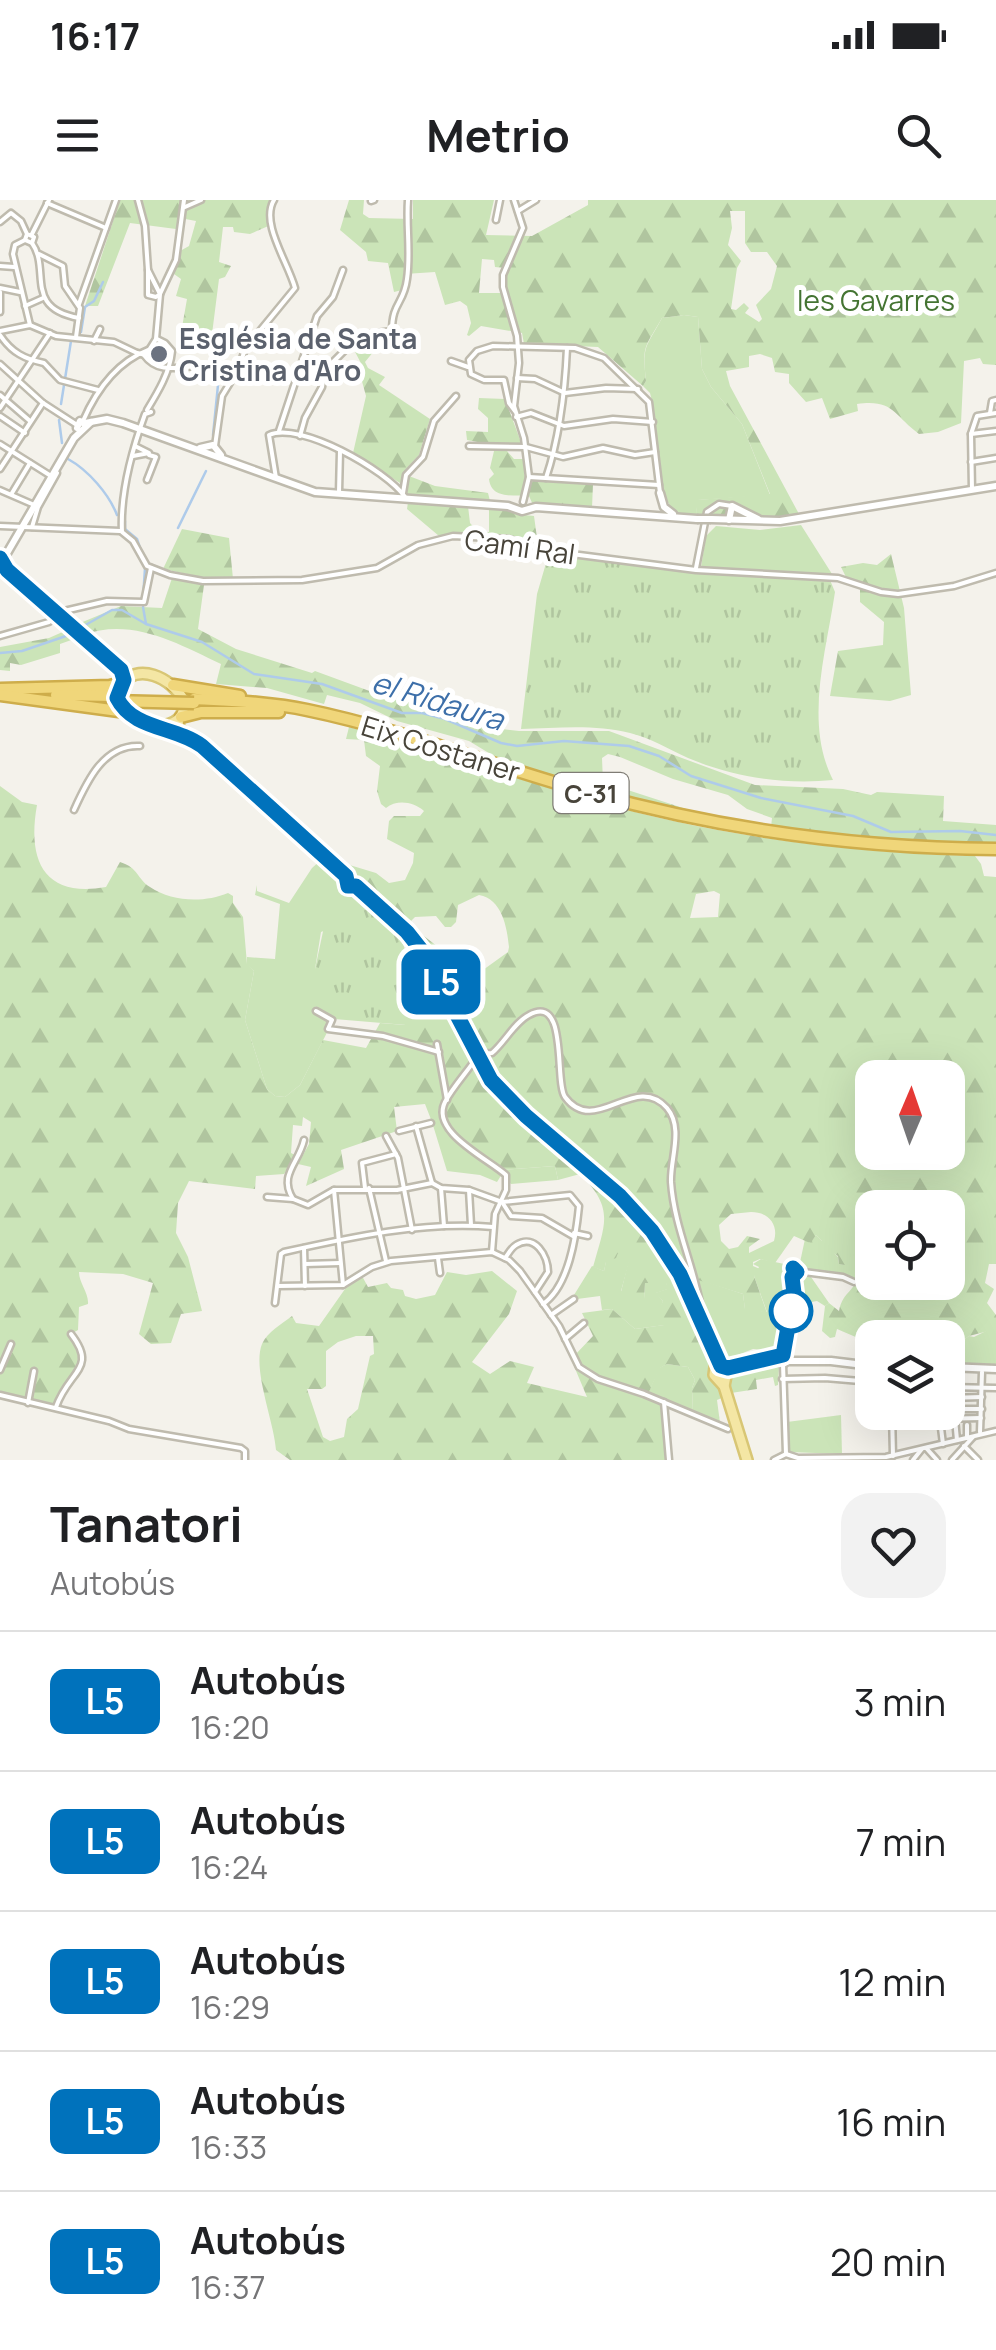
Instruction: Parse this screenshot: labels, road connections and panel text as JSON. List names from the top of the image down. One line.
{"streets":{"highway":["Eix Costaner","C-31"],"street":["Camí Ral"]},"water":["el Ridaura"],"parks":["les Gavarres"],"places":["Església de Santa Cristina d'Aro"],"lines":["bus line L5"],"north":"top","page":{"status":"16:17","header":"Metrio","on_map":"L5","heading":["Tanatori","Autobús"],"list":[{"mark":"L5","name":"Autobús","note":"16:20","value":"3 min"},{"mark":"L5","name":"Autobús","note":"16:24","value":"7 min"},{"mark":"L5","name":"Autobús","note":"16:29","value":"12 min"},{"mark":"L5","name":"Autobús","note":"16:33","value":"16 min"},{"mark":"L5","name":"Autobús","note":"16:37","value":"20 min"}]}}
